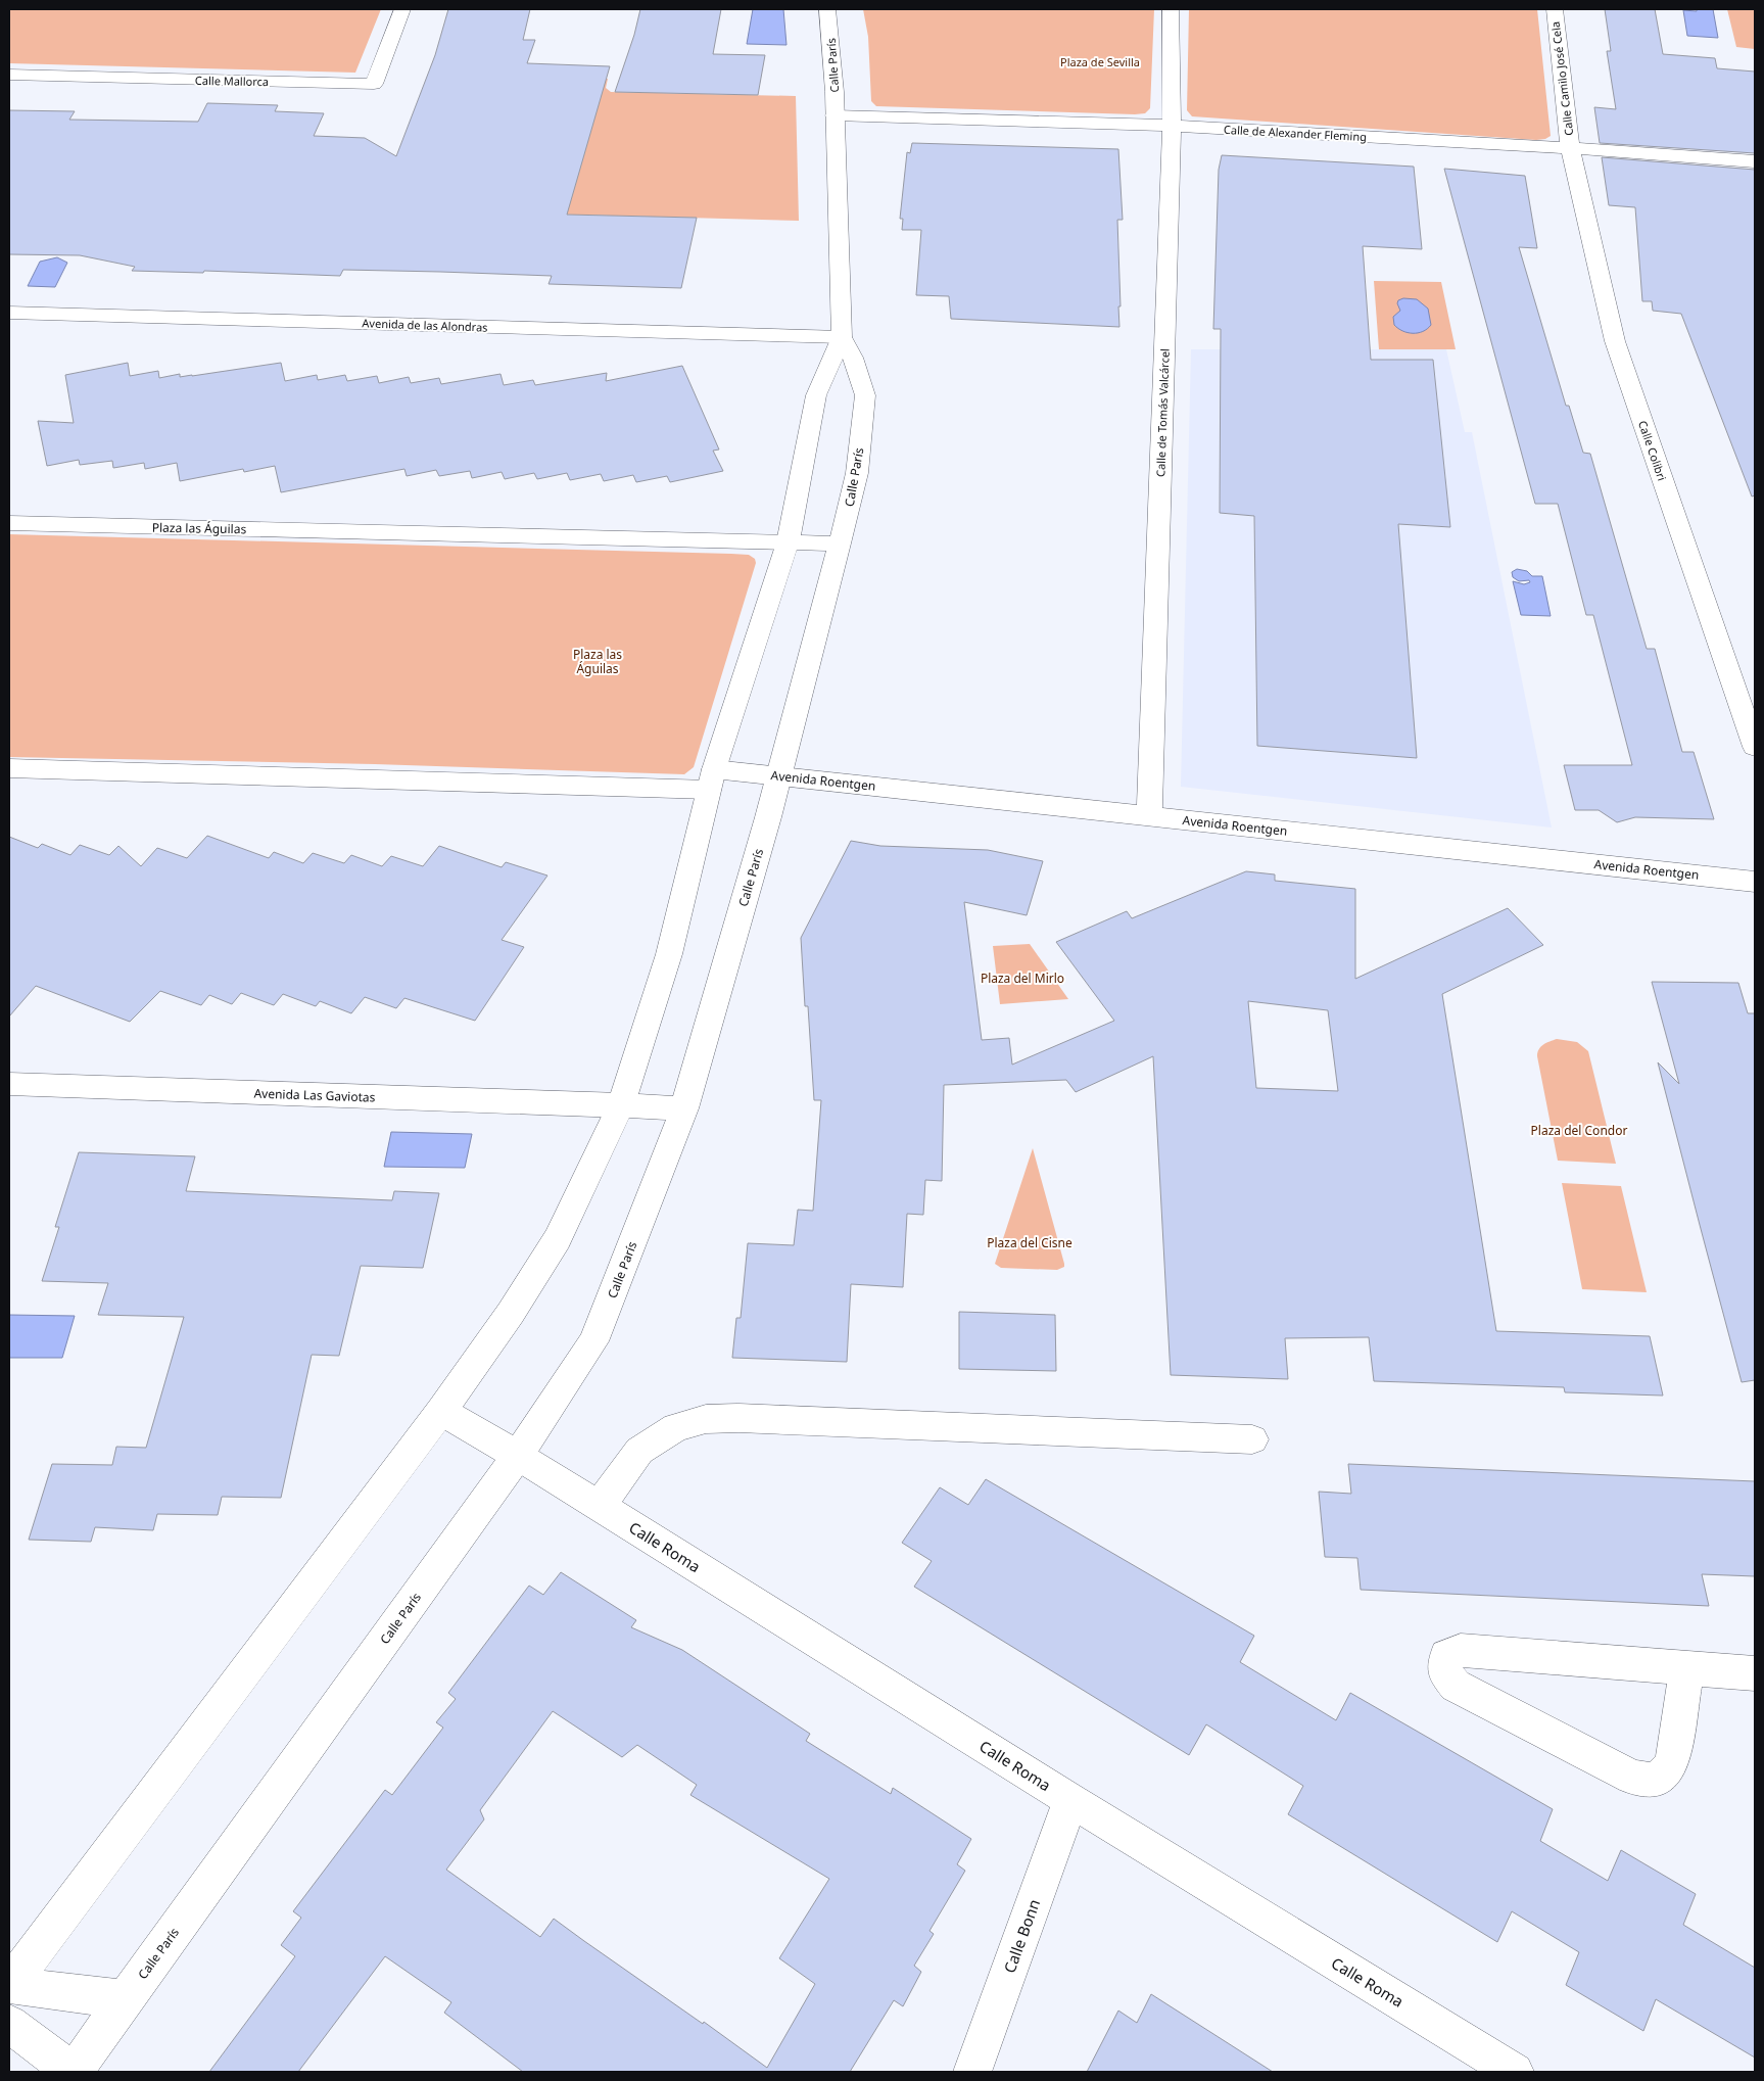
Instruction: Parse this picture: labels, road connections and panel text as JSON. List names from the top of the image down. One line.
{"streets":{"street":["Calle París","Calle Camilo José Cela","Calle Mallorca","Calle de Alexander Fleming","Avenida de las Alondras","Calle de Tomás Valcárcel","Calle Colibri","Plaza las Águilas","Avenida Roentgen","Avenida Las Gaviotas","Calle Roma","Calle Bonn"]},"crossings":[["Calle París","Calle de Alexander Fleming"],["Calle París","Avenida de las Alondras"],["Calle París","Plaza las Águilas"],["Calle París","Avenida Roentgen"],["Calle París","Avenida Las Gaviotas"],["Calle París","Calle Roma"],["Calle Camilo José Cela","Calle de Alexander Fleming"],["Calle Camilo José Cela","Calle Colibri"],["Calle de Alexander Fleming","Calle de Tomás Valcárcel"],["Calle de Alexander Fleming","Calle Colibri"],["Calle de Tomás Valcárcel","Avenida Roentgen"],["Calle Roma","Calle Bonn"]],"parks":["Plaza de Sevilla","Plaza las Águilas","Plaza del Mirlo","Plaza del Condor","Plaza del Cisne"]}
